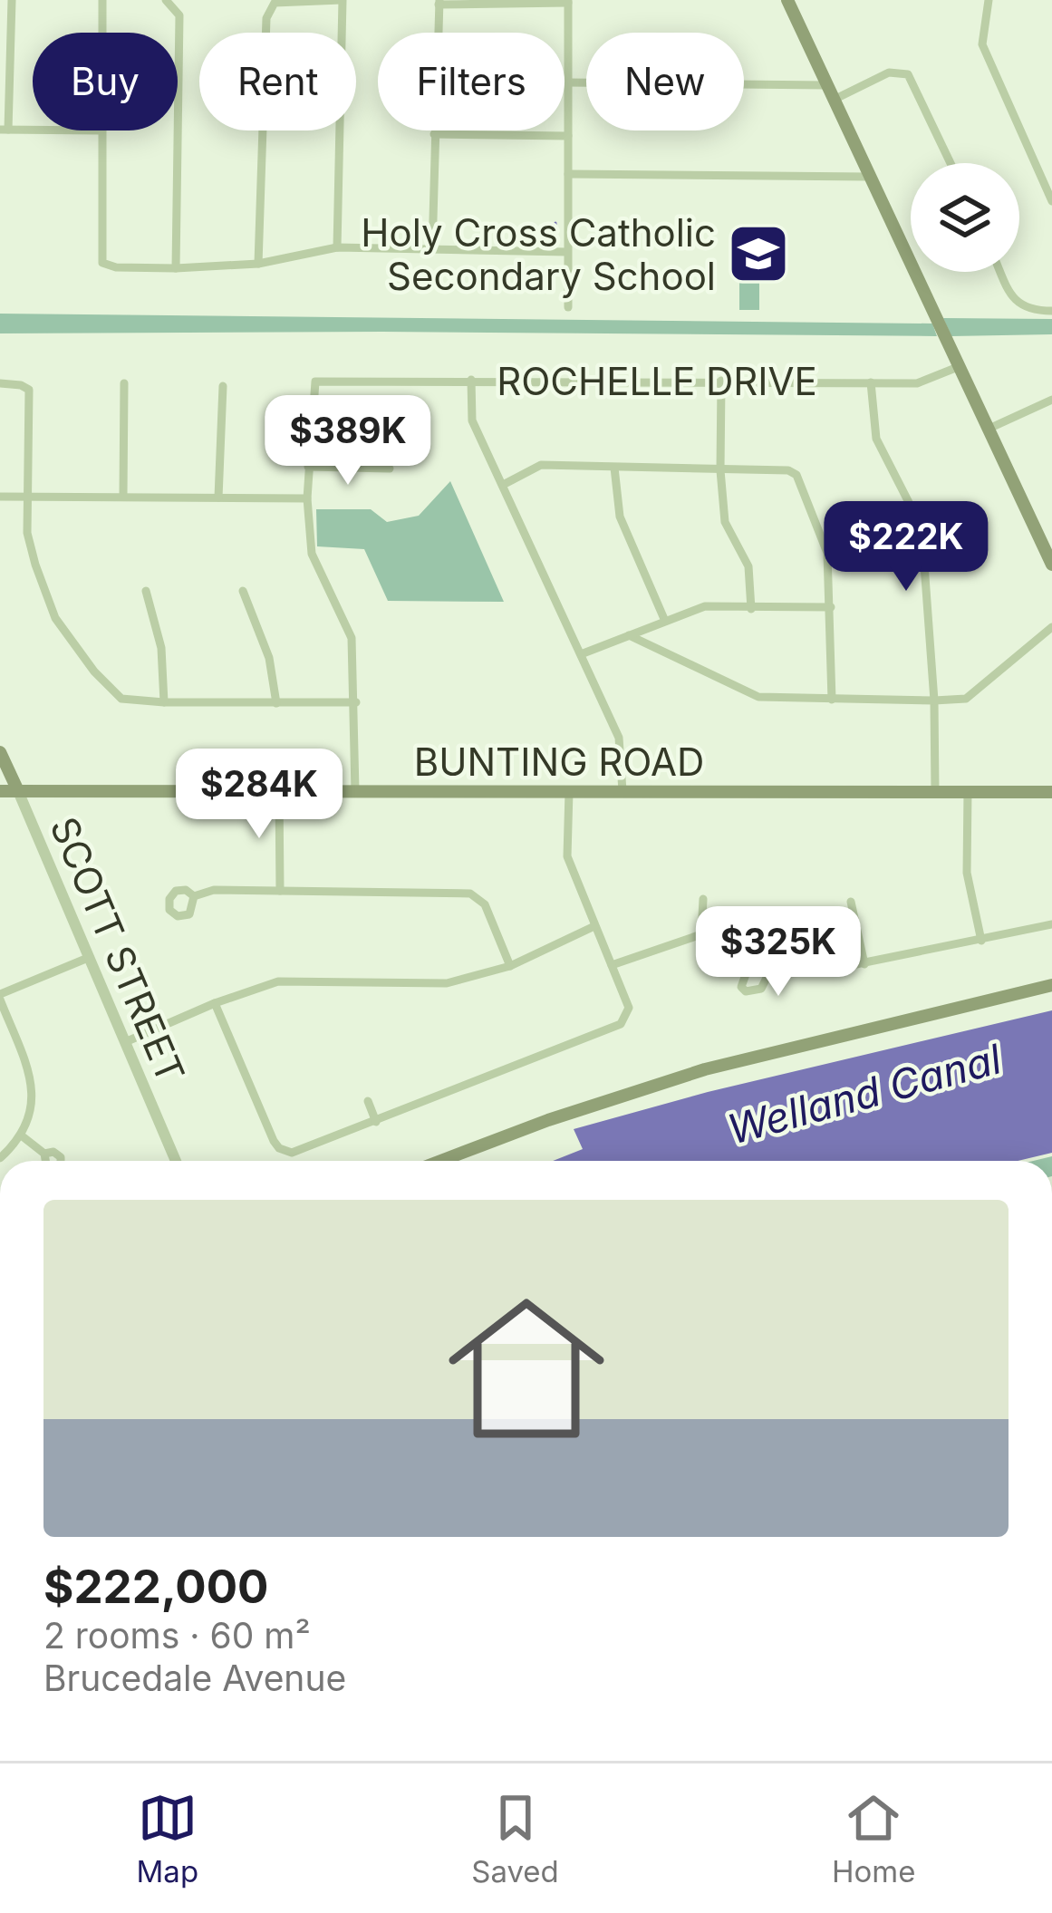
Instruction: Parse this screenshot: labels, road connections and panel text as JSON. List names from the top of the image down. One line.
{"streets":{"main road":["BUNTING ROAD","SCOTT STREET"],"street":["ROCHELLE DRIVE"]},"crossings":[["ROCHELLE DRIVE","BUNTING ROAD"],["BUNTING ROAD","SCOTT STREET"]],"water":["Welland Canal"],"places":{"school or university":["Holy Cross Catholic Secondary School"]},"page":{"chip":["Buy","Rent","Filters","New"],"price":["$389K","$222K","$284K","$325K"],"list":[{"name":"$222,000","note":"2 rooms · 60 m² · Brucedale Avenue"}],"tabs":["Map","Saved","Home"]}}
